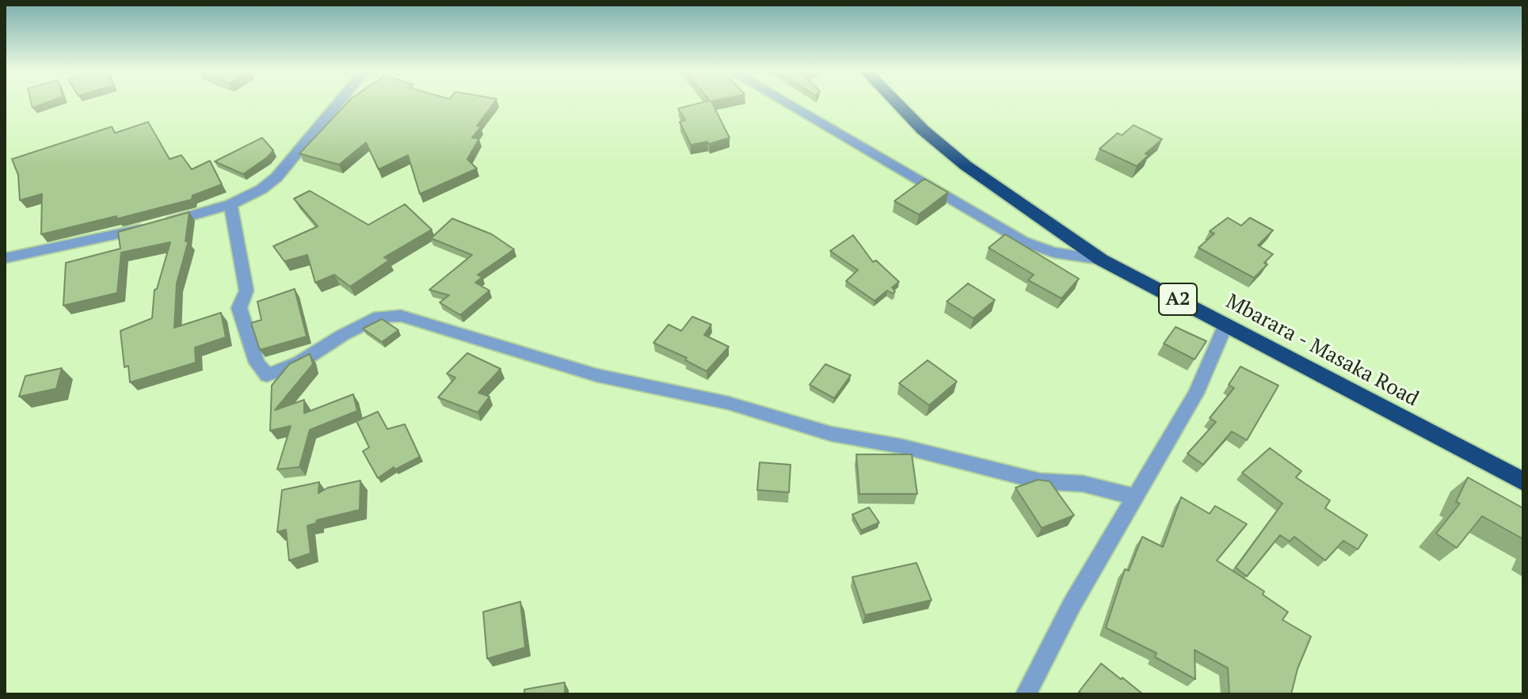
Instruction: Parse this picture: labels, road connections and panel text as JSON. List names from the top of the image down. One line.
{"streets":{"highway":["A2","Mbarara - Masaka Road"]}}
